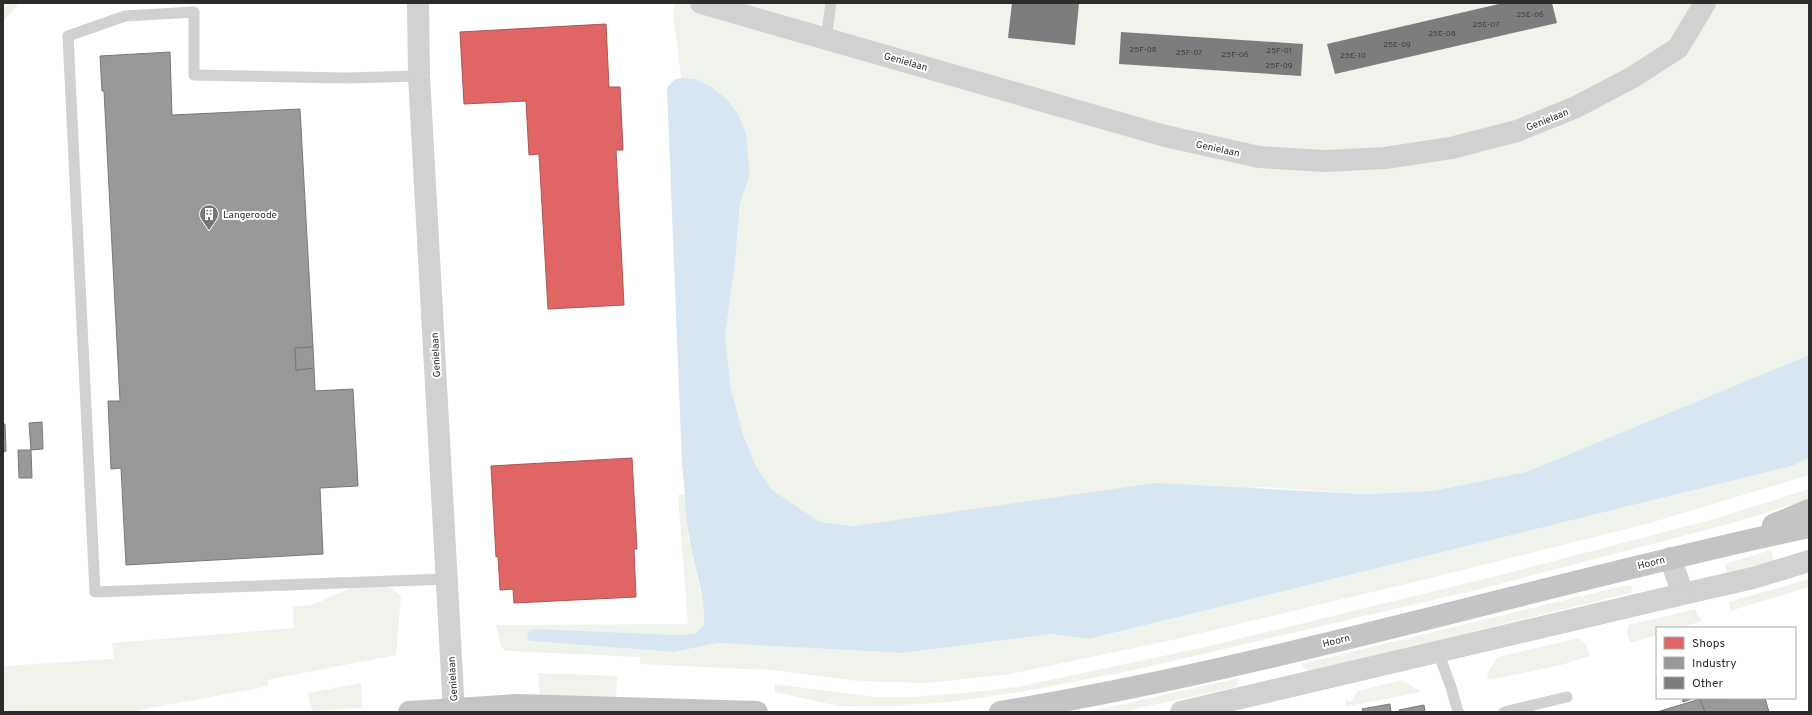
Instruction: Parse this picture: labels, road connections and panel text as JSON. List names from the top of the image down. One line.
{"streets":{"main road":["Hoorn"],"street":["Genielaan"]},"places":{"building":["Langeroode"]},"house_numbers":["25E-06","25E-07","25E-08","25E-09","25F-08","25F-01","25F-07","25F-06","25E-10","25F-09"],"legend":["Shops","Industry","Other"]}
